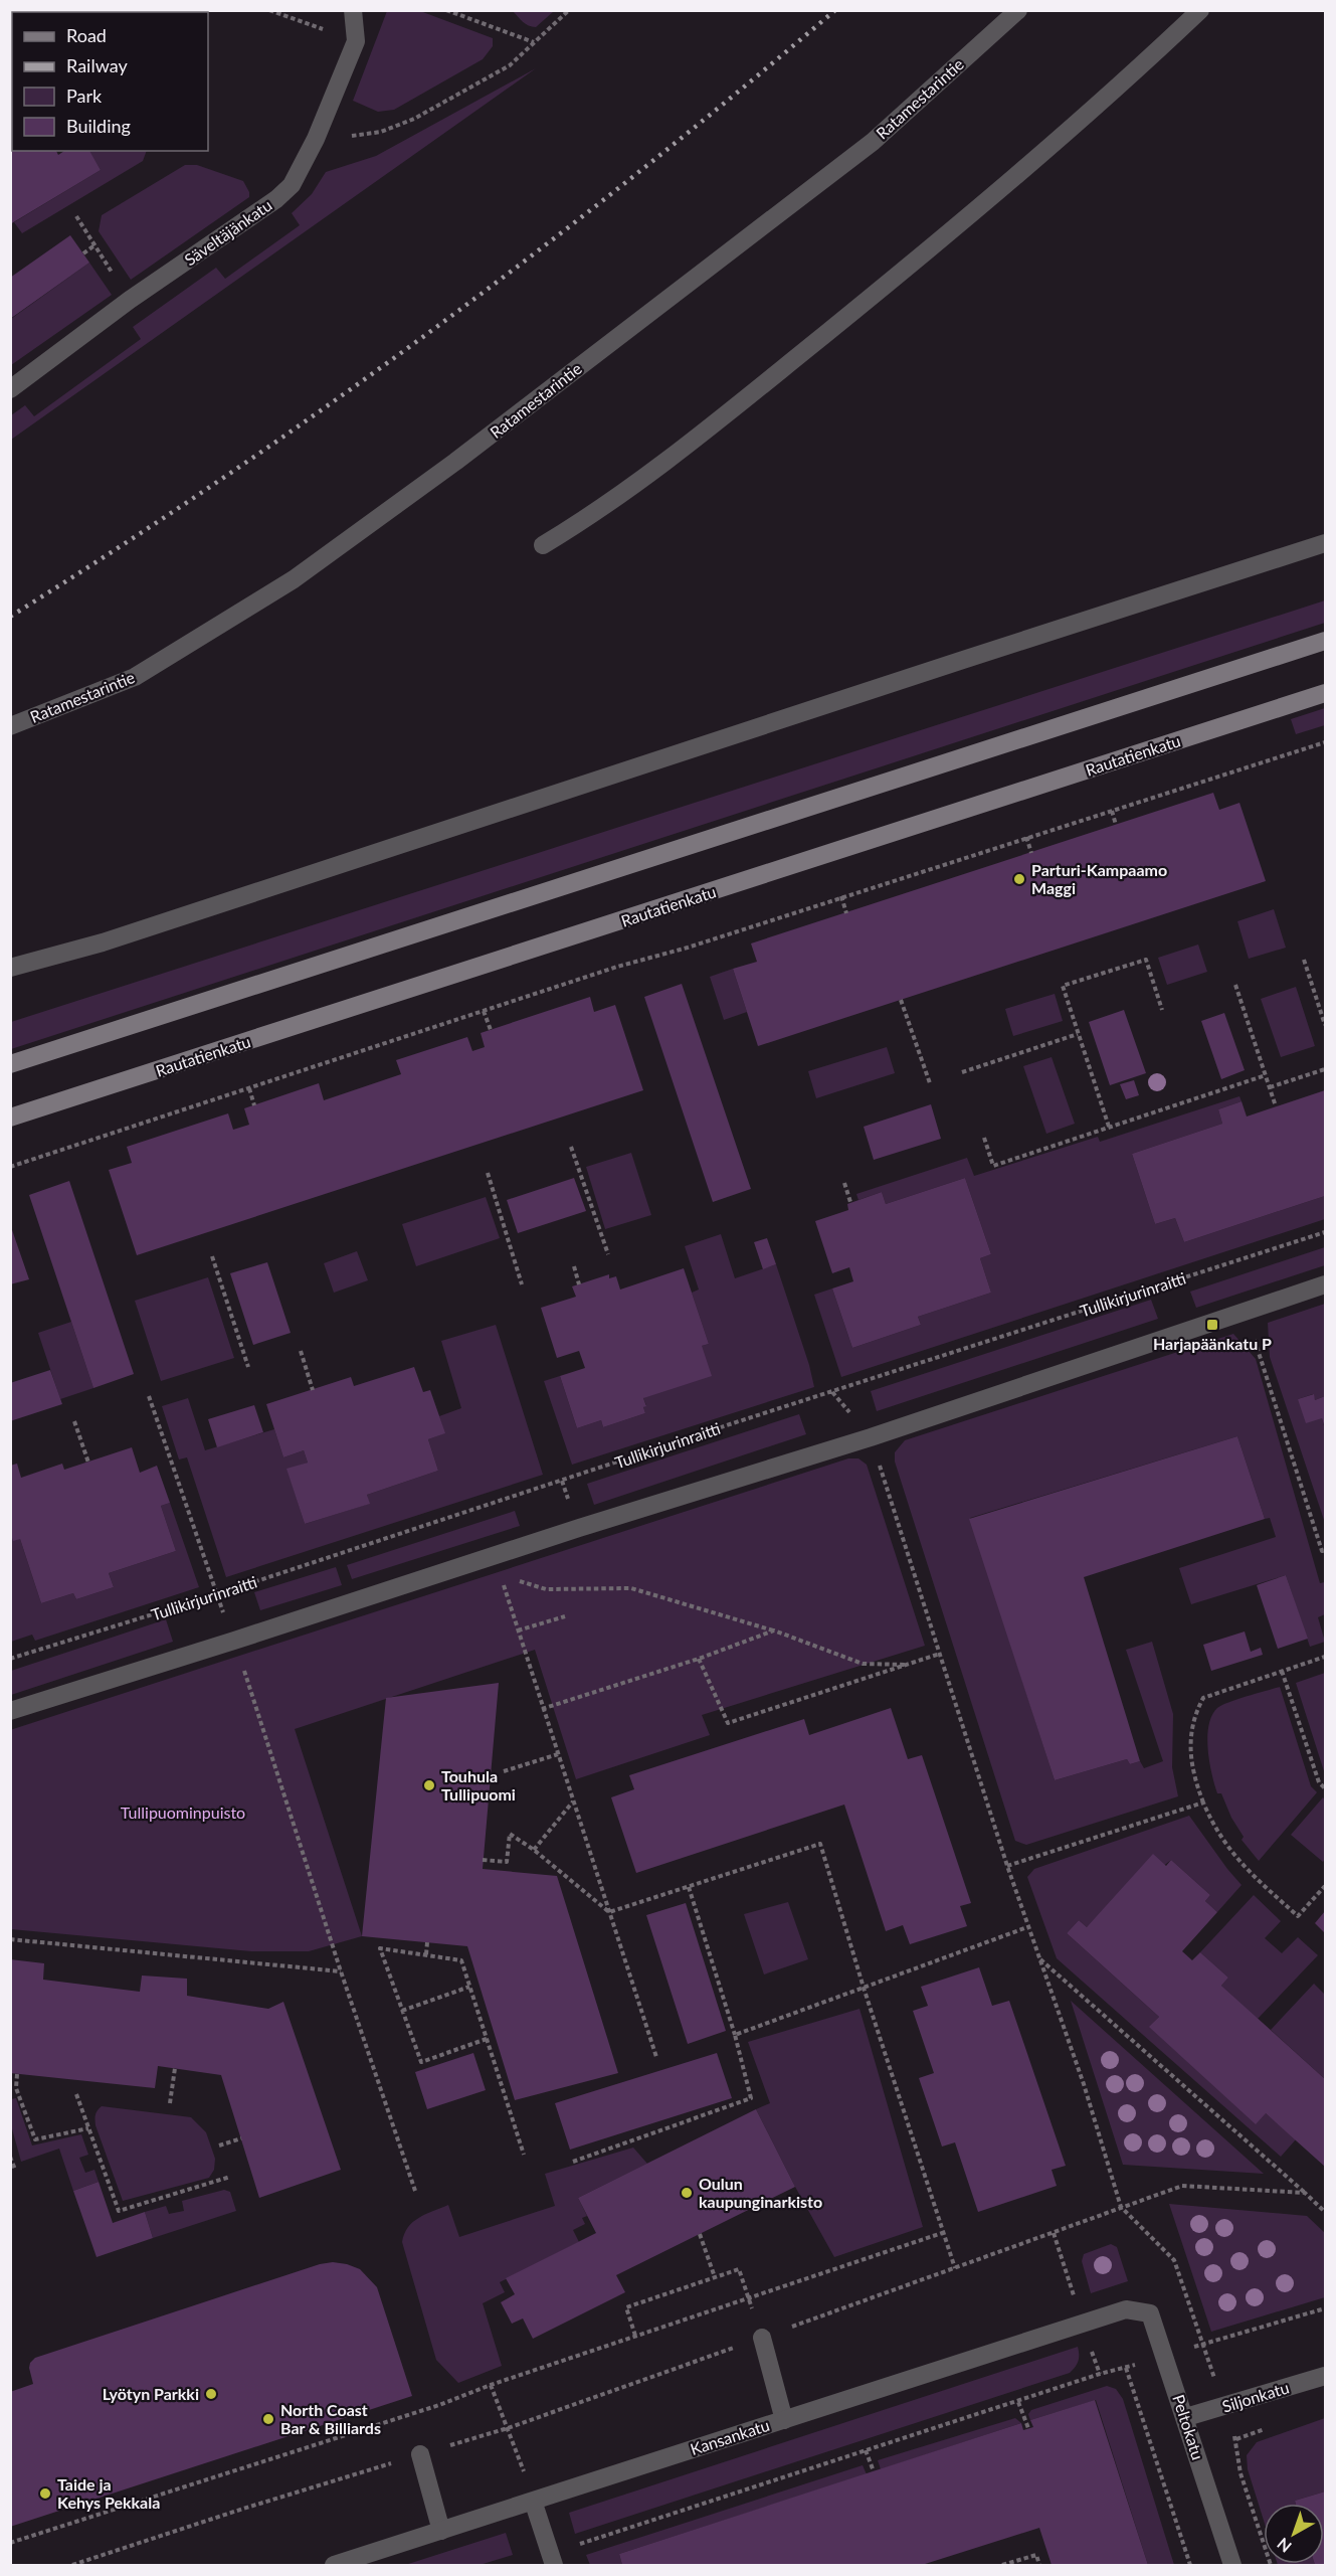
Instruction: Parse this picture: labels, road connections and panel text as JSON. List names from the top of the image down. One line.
{"streets":{"main road":["Rautatienkatu"],"street":["Ratamestarintie","Säveltäjänkatu","Siljonkatu","Peltokatu","Kansankatu"],"path":["Tullikirjurinraitti"]},"crossings":[["Siljonkatu","Peltokatu"],["Peltokatu","Kansankatu"]],"parks":["Tullipuominpuisto"],"places":{"other":["Parturi-Kampaamo Maggi","Touhula Tullipuomi","Oulun kaupunginarkisto","Lyötyn Parkki","North Coast Bar & Billiards","Taide ja Kehys Pekkala"],"transit":["Harjapäänkatu P"]},"legend":["Road","Railway","Park","Building"],"north":"bottom left"}
